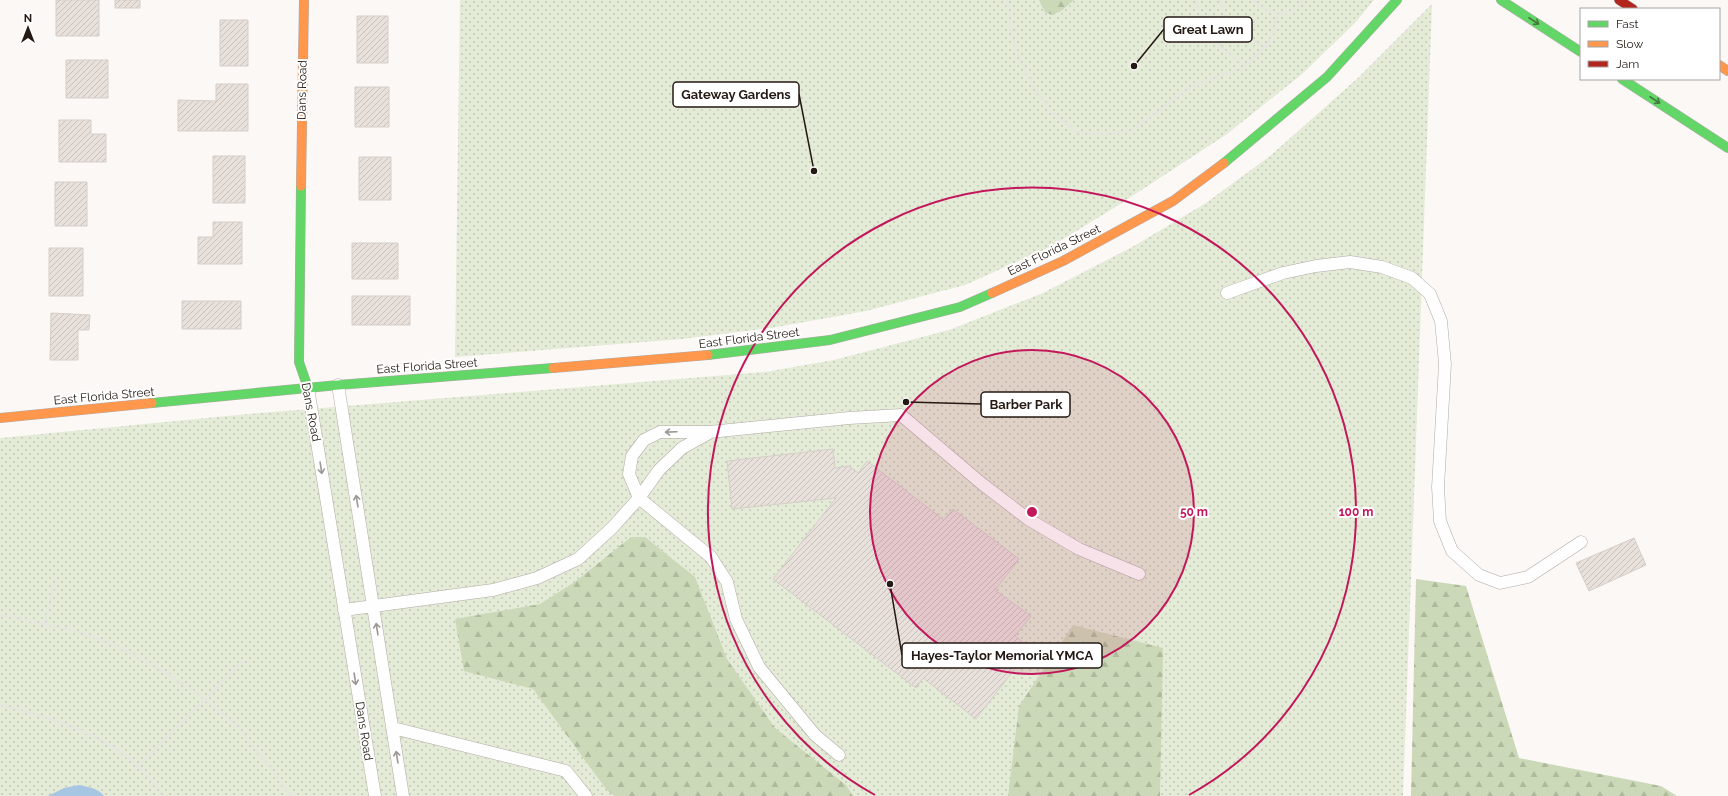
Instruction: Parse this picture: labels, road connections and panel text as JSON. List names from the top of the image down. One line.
{"streets":{"main road":["Dans Road","East Florida Street"]},"crossings":[["Dans Road","East Florida Street"]],"one_way":["Dans Road"],"places":["Great Lawn","Gateway Gardens","Barber Park","Hayes-Taylor Memorial YMCA"],"legend":["Fast","Slow","Jam"],"north":"top","rings":["50 m","100 m"]}
